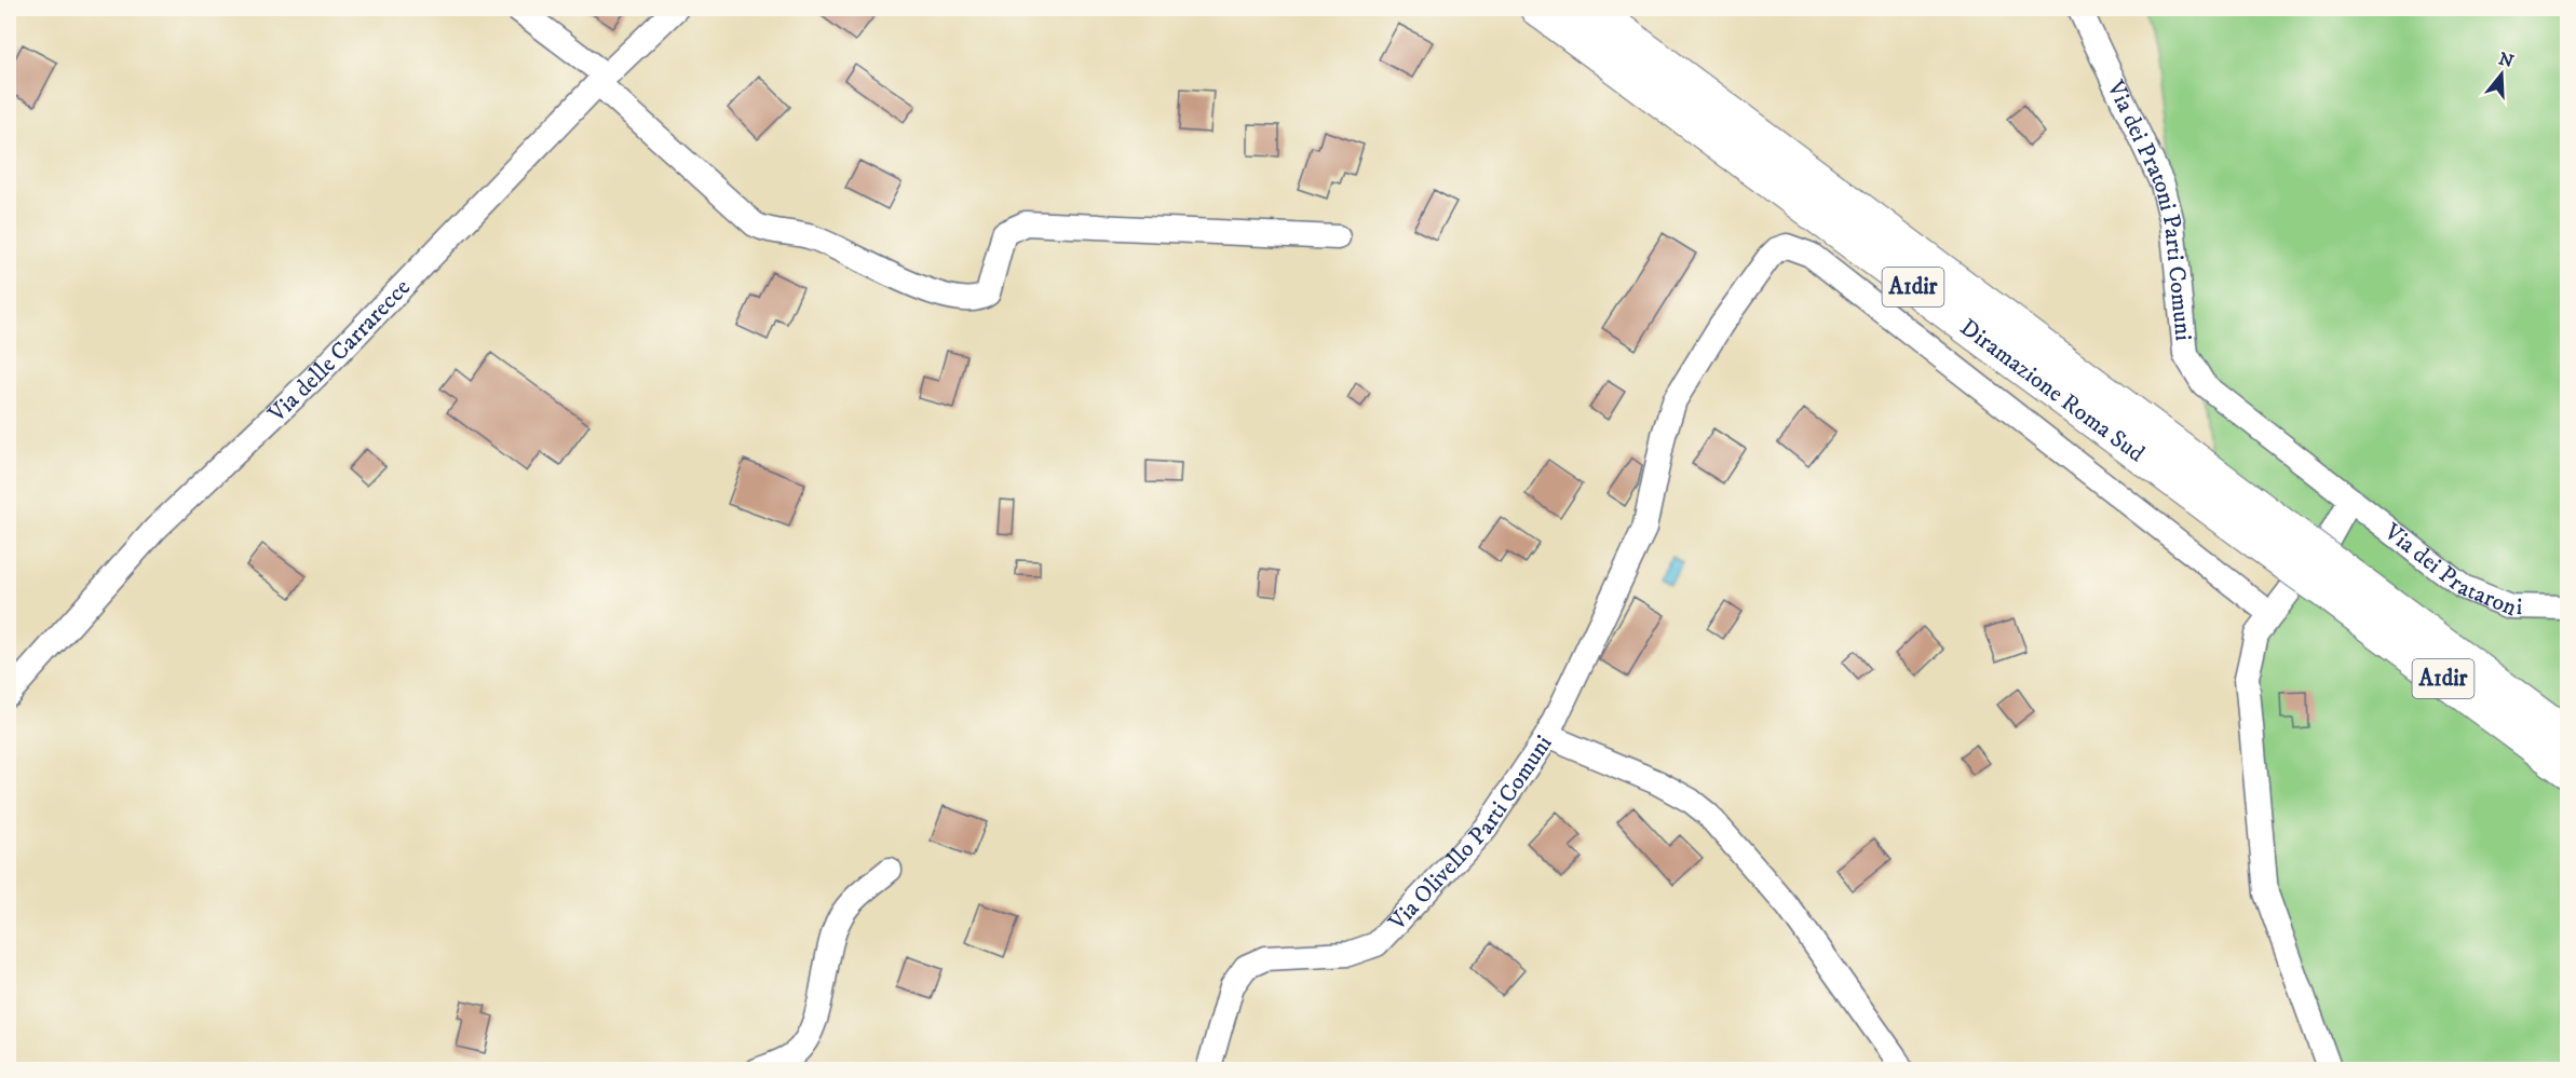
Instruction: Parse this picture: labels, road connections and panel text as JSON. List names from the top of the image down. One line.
{"streets":{"highway":["A1dir","Diramazione Roma Sud"],"street":["Via dei Pratoni Parti Comuni","Via delle Carrarecce","Via dei Prataroni","Via Olivello Parti Comuni"]},"crossings":[["Via dei Pratoni Parti Comuni","Via dei Prataroni"]],"north":"top"}
